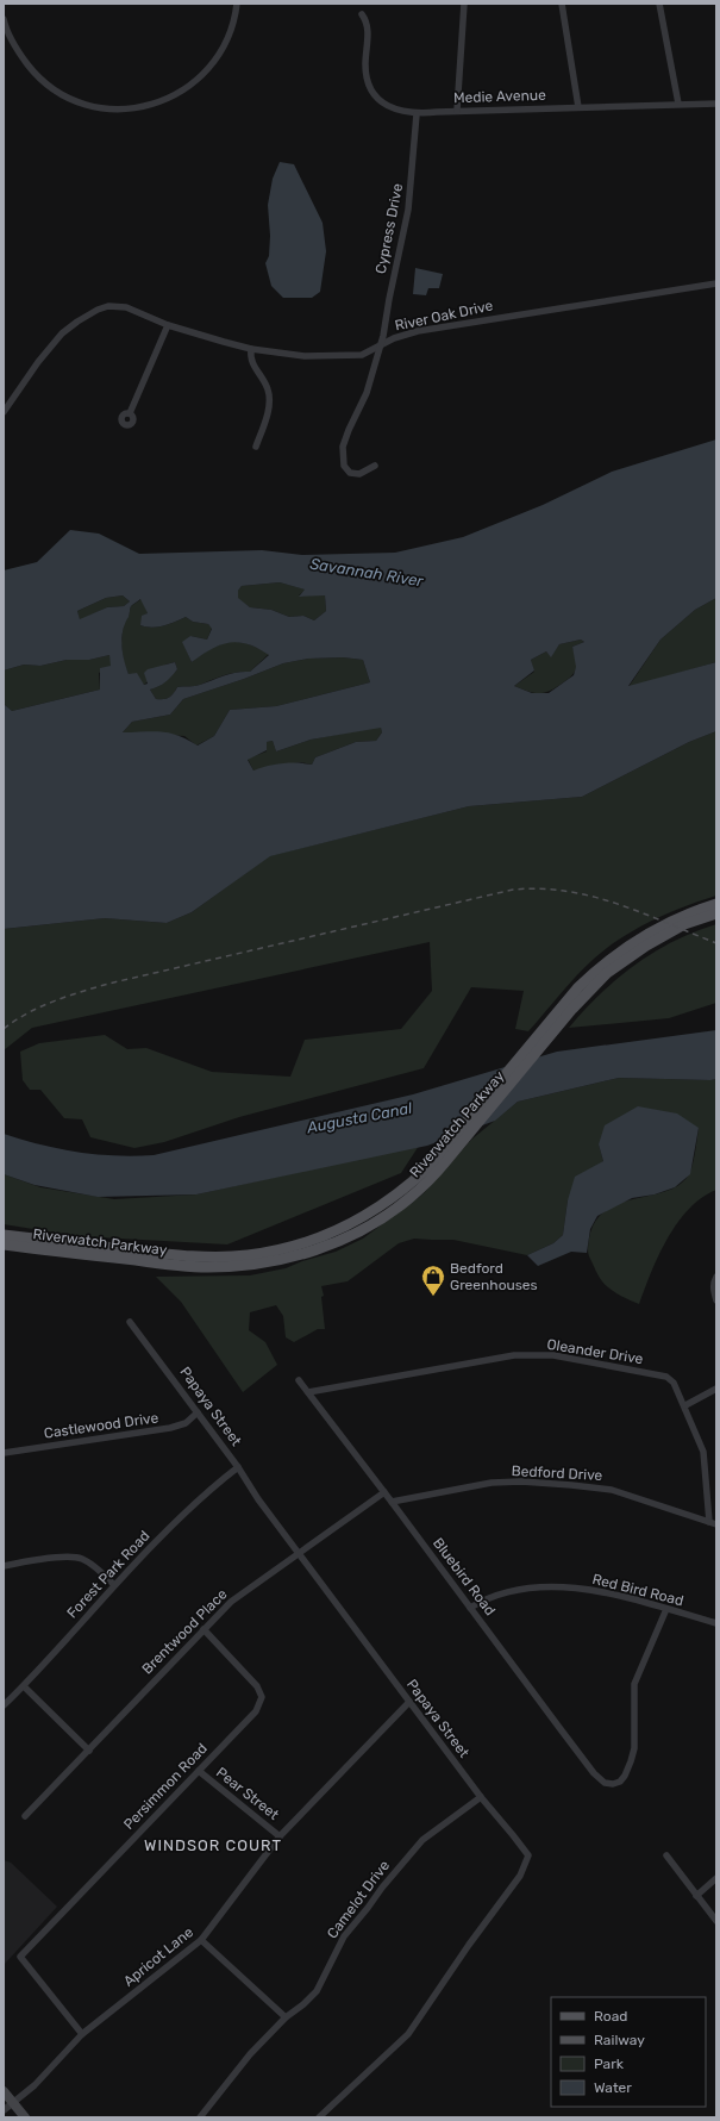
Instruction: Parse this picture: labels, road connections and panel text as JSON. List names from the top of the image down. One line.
{"streets":{"main road":["Riverwatch Parkway"],"street":["Medie Avenue","Cypress Drive","River Oak Drive","Oleander Drive","Papaya Street","Castlewood Drive","Bedford Drive","Forest Park Road","Bluebird Road","Red Bird Road","Brentwood Place","Persimmon Road","Pear Street","Camelot Drive","Apricot Lane"]},"crossings":[["Medie Avenue","Cypress Drive"],["Cypress Drive","River Oak Drive"],["Oleander Drive","Bedford Drive"],["Oleander Drive","Bluebird Road"],["Papaya Street","Castlewood Drive"],["Papaya Street","Forest Park Road"],["Papaya Street","Brentwood Place"],["Papaya Street","Camelot Drive"],["Papaya Street","Apricot Lane"],["Bedford Drive","Bluebird Road"],["Bluebird Road","Red Bird Road"],["Bluebird Road","Brentwood Place"],["Brentwood Place","Persimmon Road"],["Persimmon Road","Pear Street"],["Persimmon Road","Apricot Lane"],["Pear Street","Apricot Lane"]],"districts":["WINDSOR COURT"],"water":["Savannah River","Augusta Canal"],"places":{"shop":["Bedford Greenhouses"]},"legend":["Road","Railway","Park","Water"]}
